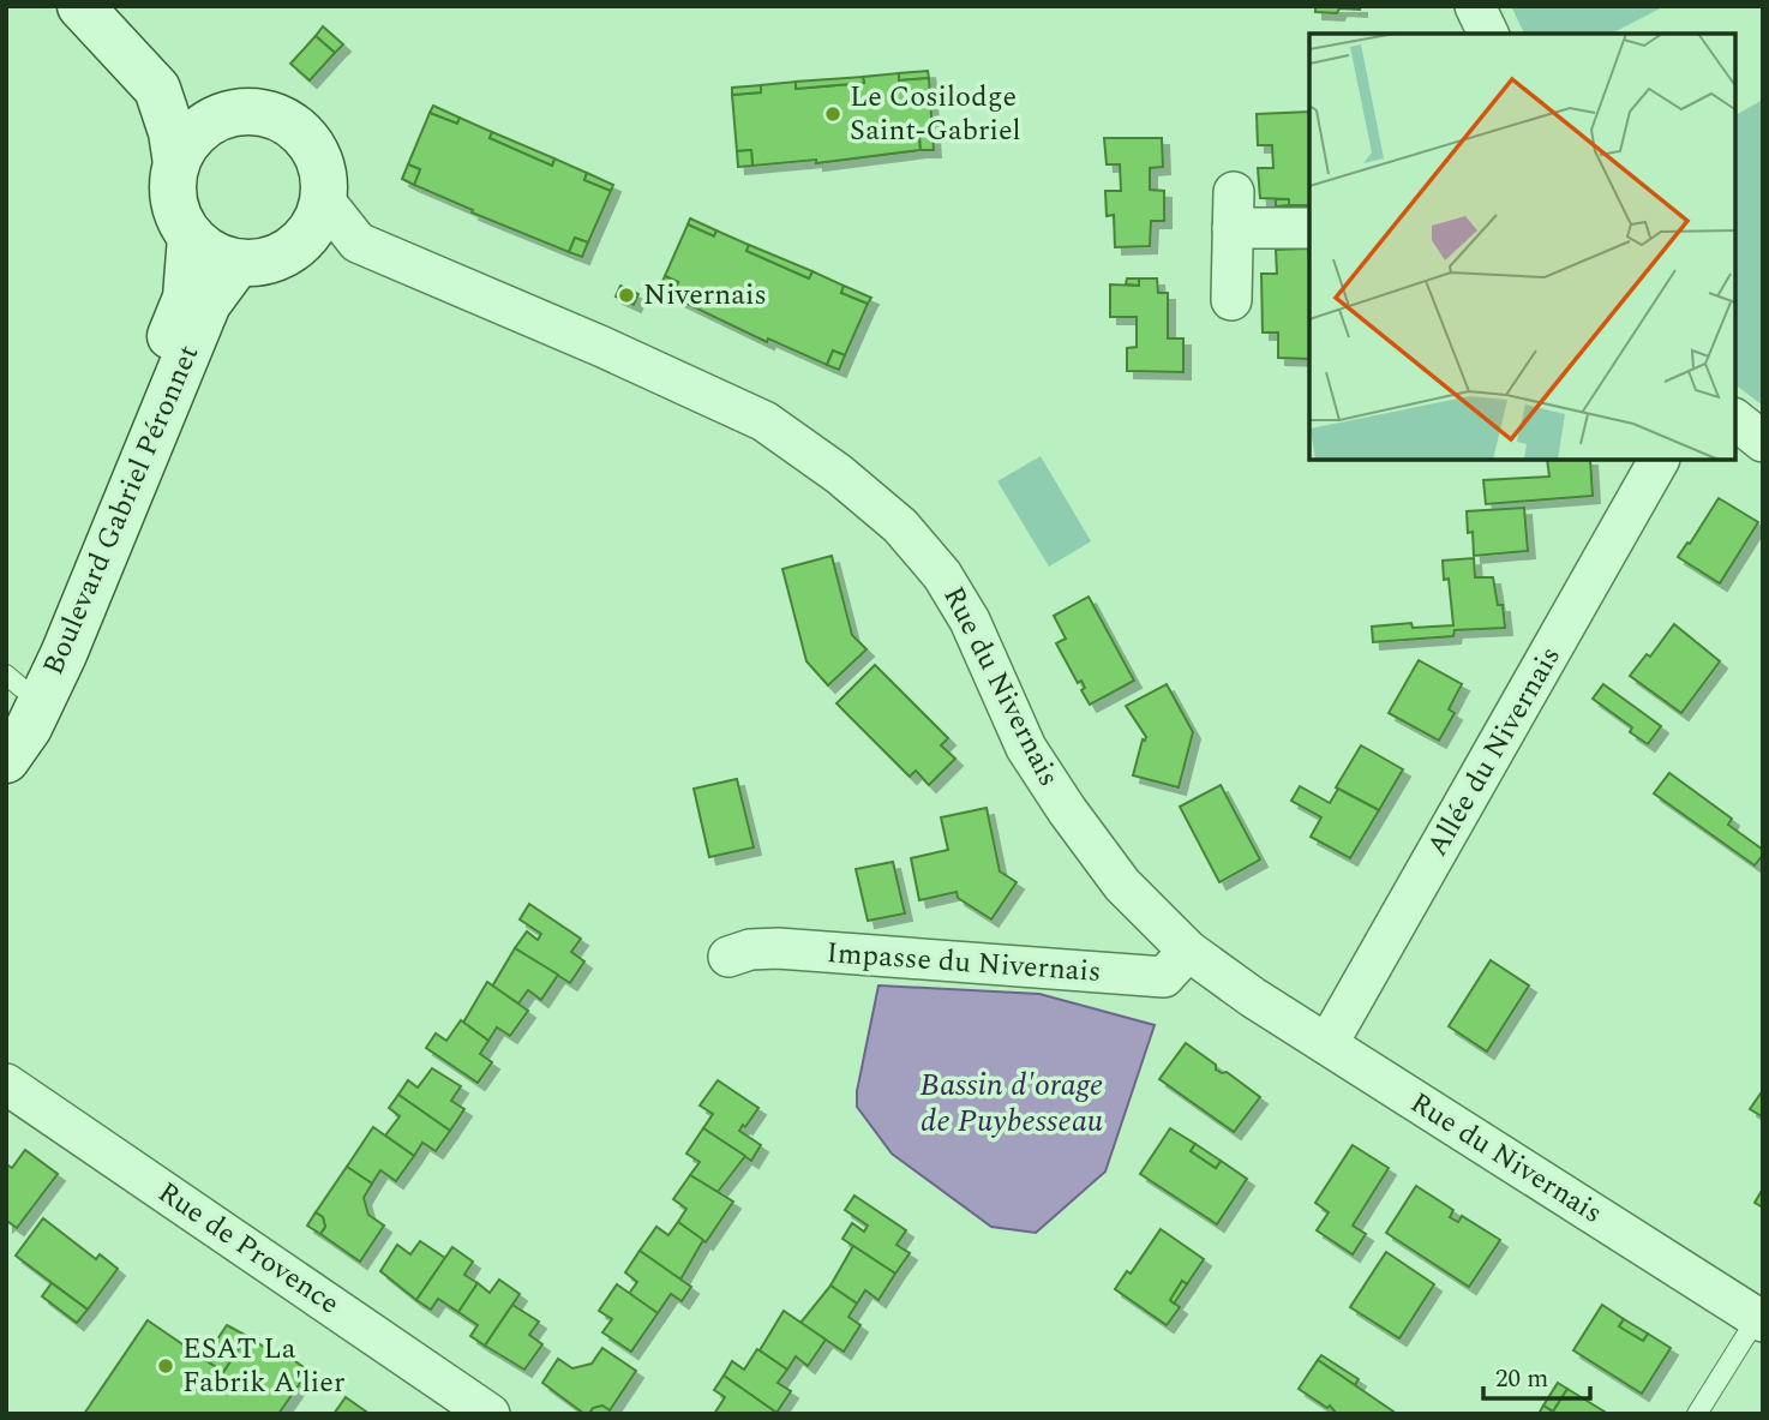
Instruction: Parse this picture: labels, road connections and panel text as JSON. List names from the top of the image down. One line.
{"streets":{"main road":["Boulevard Gabriel Péronnet"],"street":["Rue du Nivernais","Allée du Nivernais","Impasse du Nivernais","Rue de Provence"]},"crossings":[["Boulevard Gabriel Péronnet","Rue du Nivernais"],["Rue du Nivernais","Allée du Nivernais"],["Rue du Nivernais","Impasse du Nivernais"]],"water":["Bassin d'orage de Puybesseau"],"places":["Le Cosilodge Saint-Gabriel","Nivernais","ESAT La Fabrik A'lier"],"scale_bar":"20 m"}
